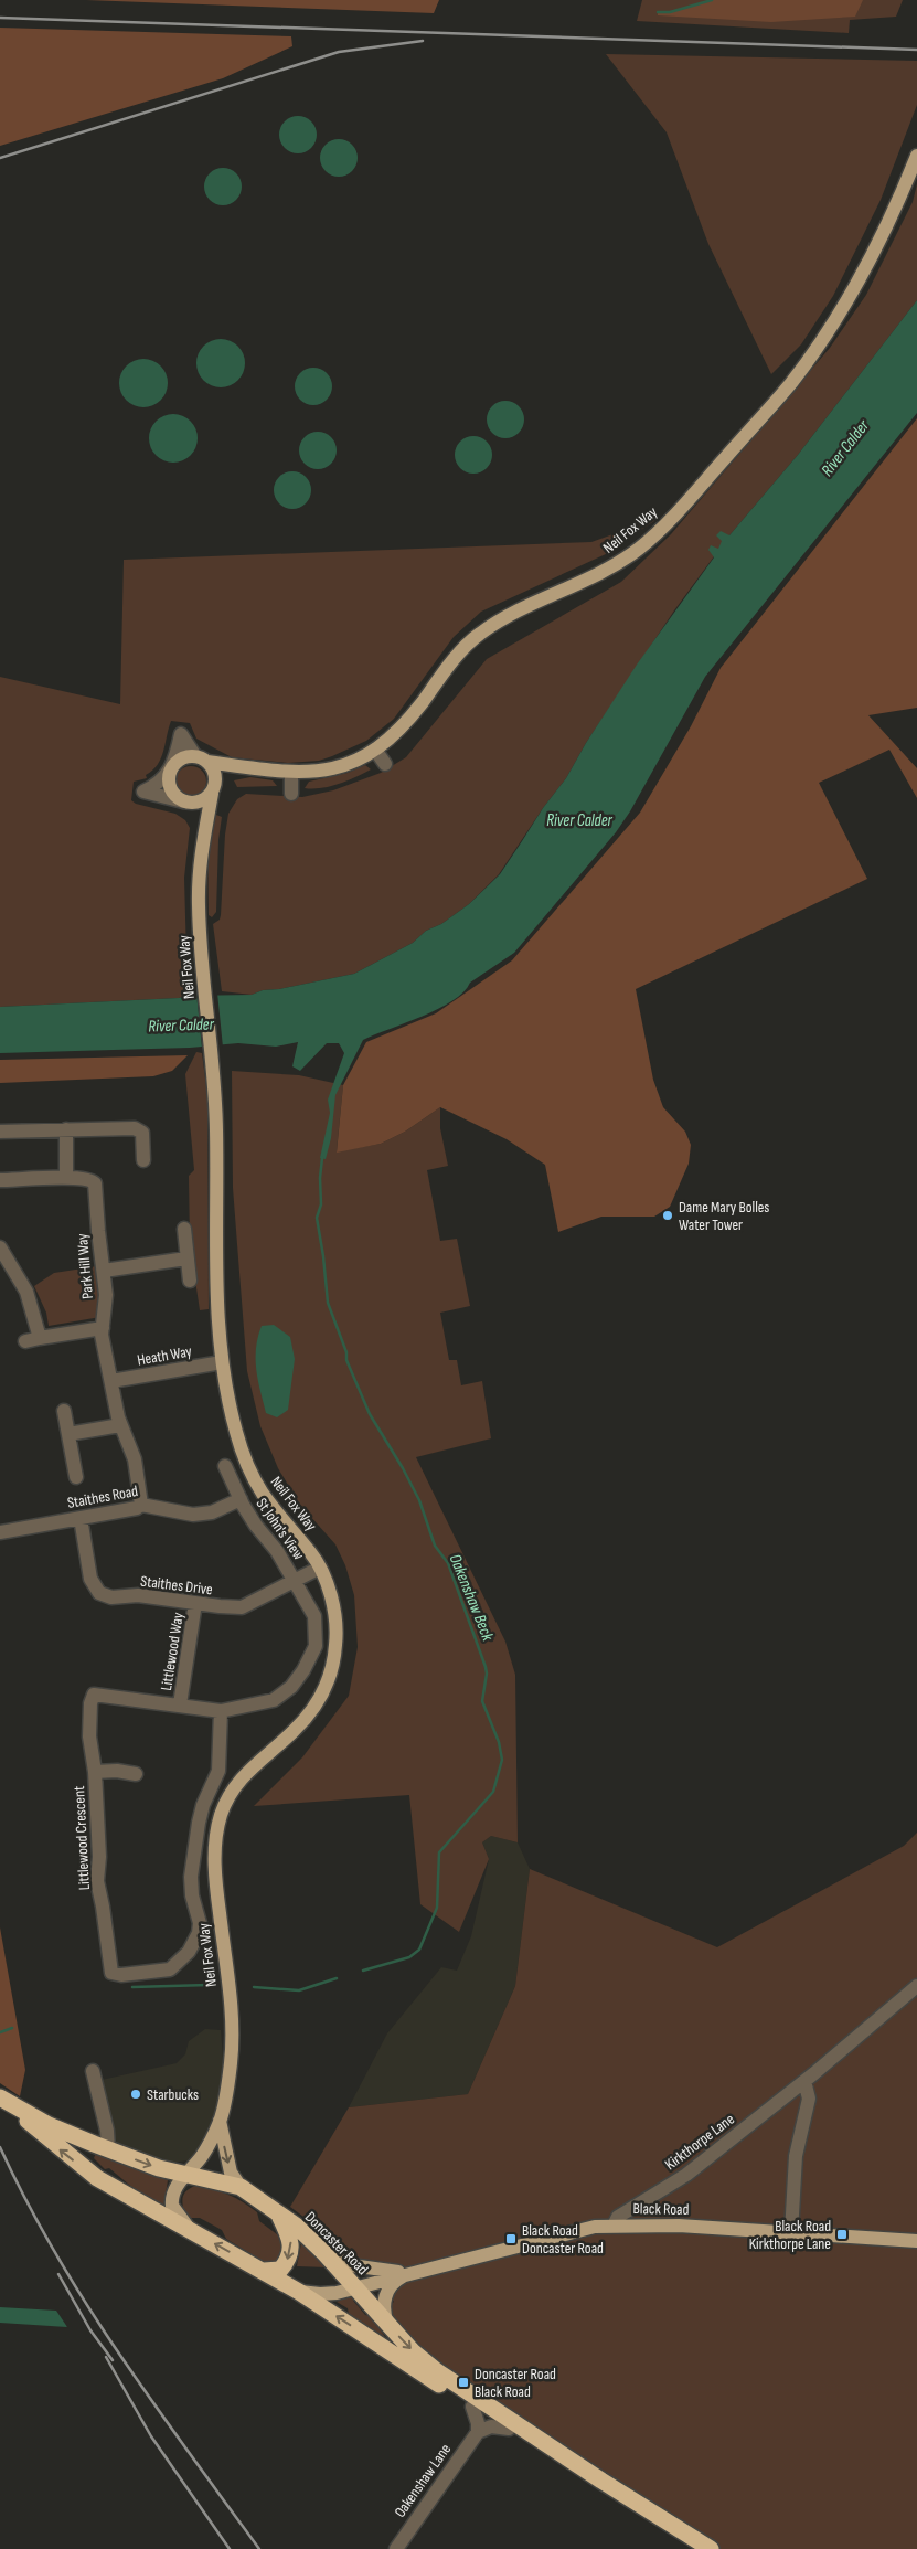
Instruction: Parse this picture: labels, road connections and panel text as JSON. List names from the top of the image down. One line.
{"streets":{"highway":["Doncaster Road"],"main road":["Neil Fox Way","Black Road"],"street":["Park Hill Way","Heath Way","Staithes Road","St John's View","Staithes Drive","Littlewood Way","Littlewood Crescent","Kirkthorpe Lane","Oakenshaw Lane"]},"crossings":[["Neil Fox Way","Heath Way"],["Neil Fox Way","Staithes Drive"],["Neil Fox Way","Doncaster Road"],["Park Hill Way","Heath Way"],["Park Hill Way","Staithes Road"],["Staithes Road","St John's View"],["Staithes Road","Staithes Drive"],["St John's View","Staithes Drive"],["St John's View","Littlewood Crescent"],["Staithes Drive","Littlewood Way"],["Staithes Drive","Littlewood Crescent"],["Littlewood Way","Littlewood Crescent"],["Kirkthorpe Lane","Black Road"],["Black Road","Doncaster Road"],["Doncaster Road","Oakenshaw Lane"]],"water":["River Calder","Oakenshaw Beck"],"places":{"other":["Dame Mary Bolles Water Tower","Starbucks"],"transit":["Black Road Kirkthorpe Lane","Black Road Doncaster Road","Doncaster Road Black Road"]}}
